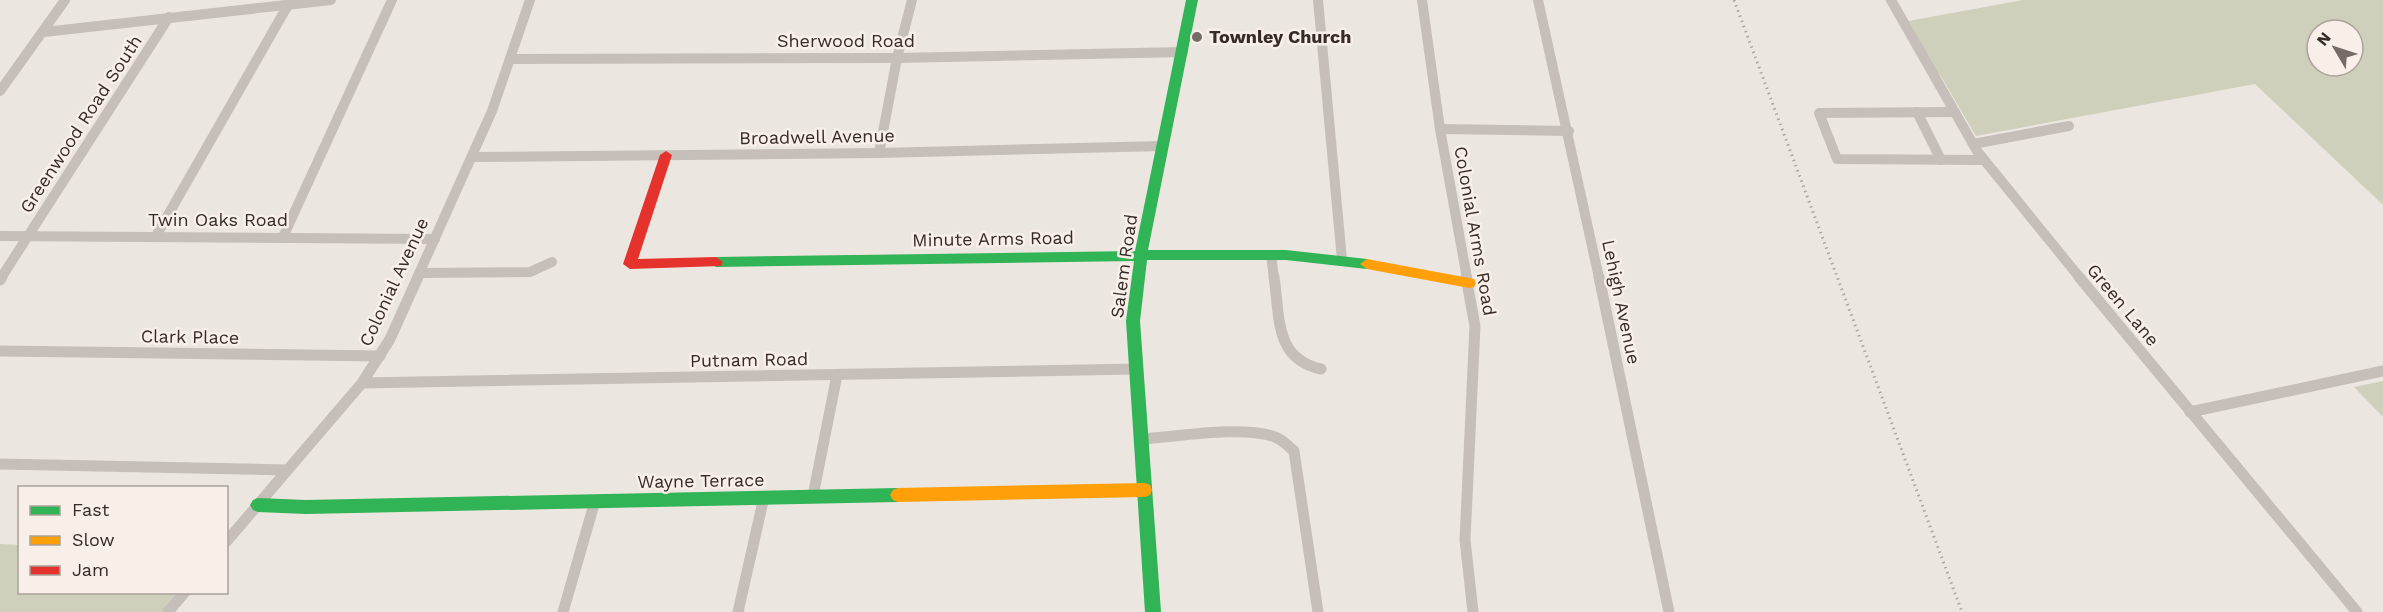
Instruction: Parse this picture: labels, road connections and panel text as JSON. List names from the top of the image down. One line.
{"streets":{"street":["Sherwood Road","Greenwood Road South","Broadwell Avenue","Twin Oaks Road","Colonial Arms Road","Minute Arms Road","Salem Road","Colonial Avenue","Lehigh Avenue","Green Lane","Clark Place","Putnam Road","Wayne Terrace"]},"crossings":[["Sherwood Road","Salem Road"],["Sherwood Road","Colonial Avenue"],["Greenwood Road South","Twin Oaks Road"],["Broadwell Avenue","Minute Arms Road"],["Broadwell Avenue","Salem Road"],["Broadwell Avenue","Colonial Avenue"],["Twin Oaks Road","Colonial Avenue"],["Colonial Arms Road","Minute Arms Road"],["Minute Arms Road","Salem Road"],["Salem Road","Putnam Road"],["Salem Road","Wayne Terrace"],["Colonial Avenue","Clark Place"],["Colonial Avenue","Putnam Road"],["Colonial Avenue","Wayne Terrace"]],"places":["Townley Church"],"legend":["Fast","Slow","Jam"],"north":"top left"}
